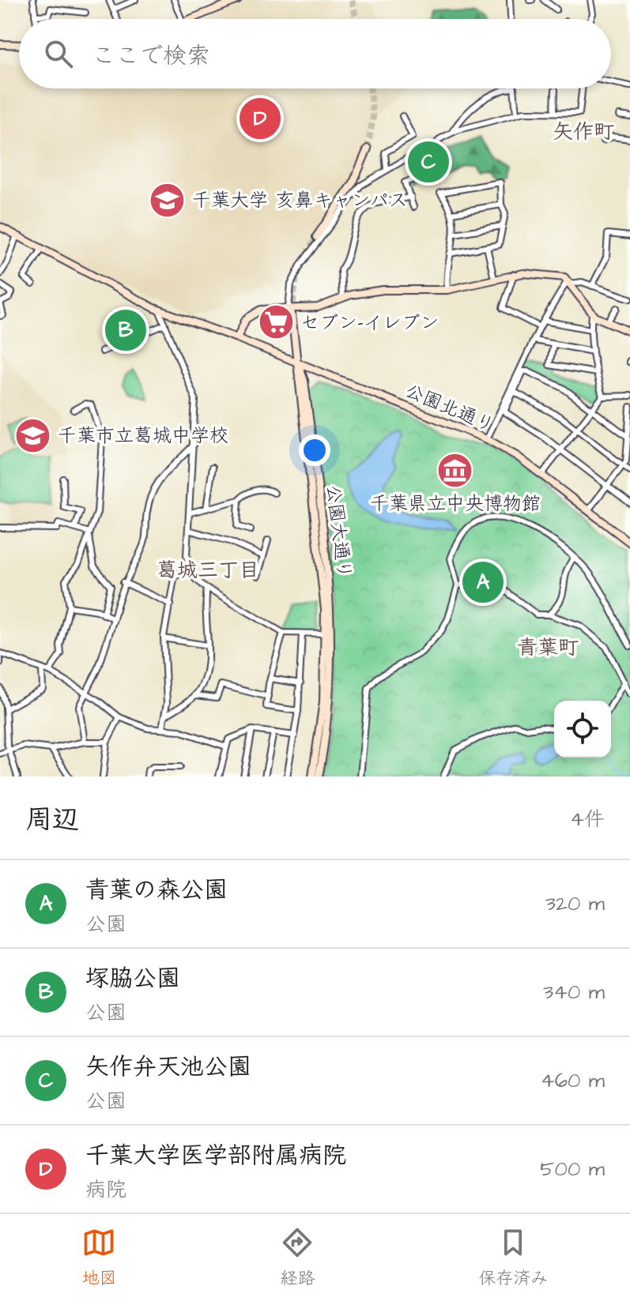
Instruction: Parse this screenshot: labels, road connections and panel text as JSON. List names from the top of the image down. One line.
{"streets":{"street":["公園北通り","公園大通り"]},"crossings":[["公園北通り","公園大通り"]],"districts":["矢作町","葛城三丁目","青葉町"],"places":{"school or university":["千葉大学 亥鼻キャンパス","千葉市立葛城中学校"],"supermarket":["セブン-イレブン"],"museum":["千葉県立中央博物館"]},"page":{"search":"ここで検索","pins":["D","C","B","A"],"heading":["周辺","4件"],"list":[{"mark":"A","name":"青葉の森公園","note":"公園","value":"320 m"},{"mark":"B","name":"塚脇公園","note":"公園","value":"340 m"},{"mark":"C","name":"矢作弁天池公園","note":"公園","value":"460 m"},{"mark":"D","name":"千葉大学医学部附属病院","note":"病院","value":"500 m"}],"nav":["地図","経路","保存済み"]}}
